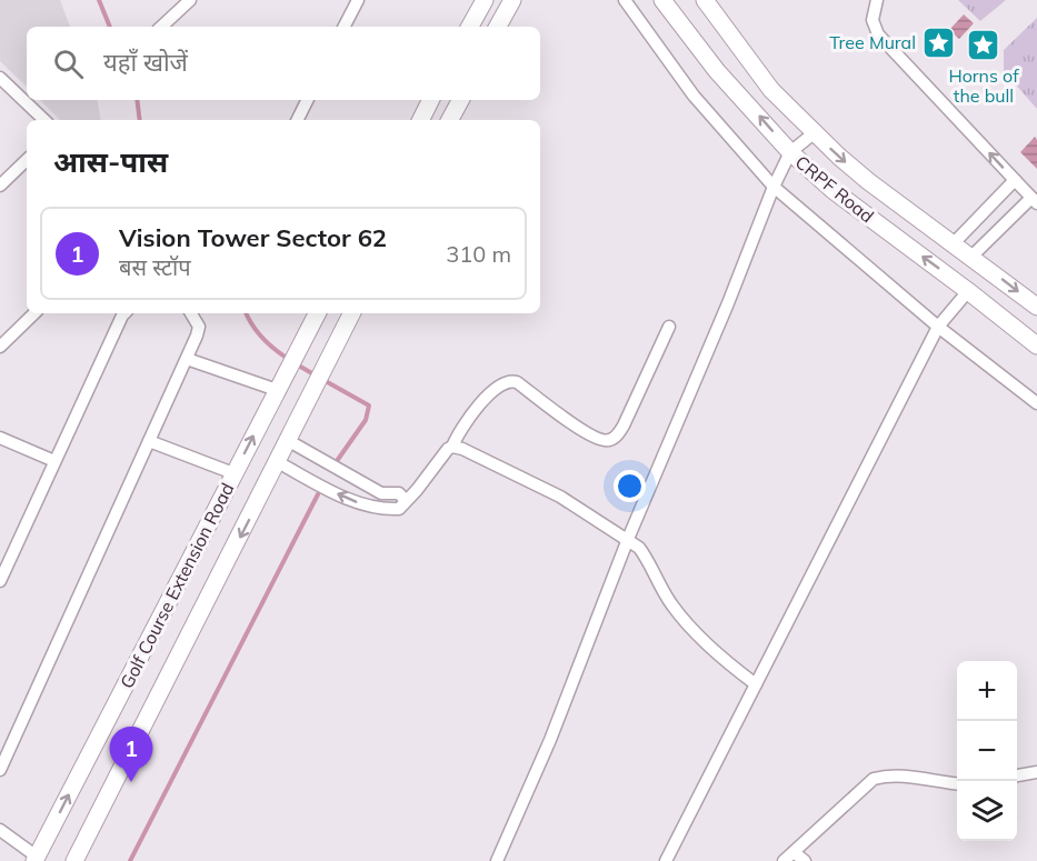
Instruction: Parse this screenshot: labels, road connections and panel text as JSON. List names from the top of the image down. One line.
{"streets":{"main road":["CRPF Road","Golf Course Extension Road"]},"places":{"place":["Tree Mural","Horns of the bull"]},"page":{"search":"यहाँ खोजें","heading":"आस-पास","list":[{"mark":"1","name":"Vision Tower Sector 62","note":"बस स्टॉप","value":"310 m"}],"map_buttons":["+","−"],"pins":"1"}}
